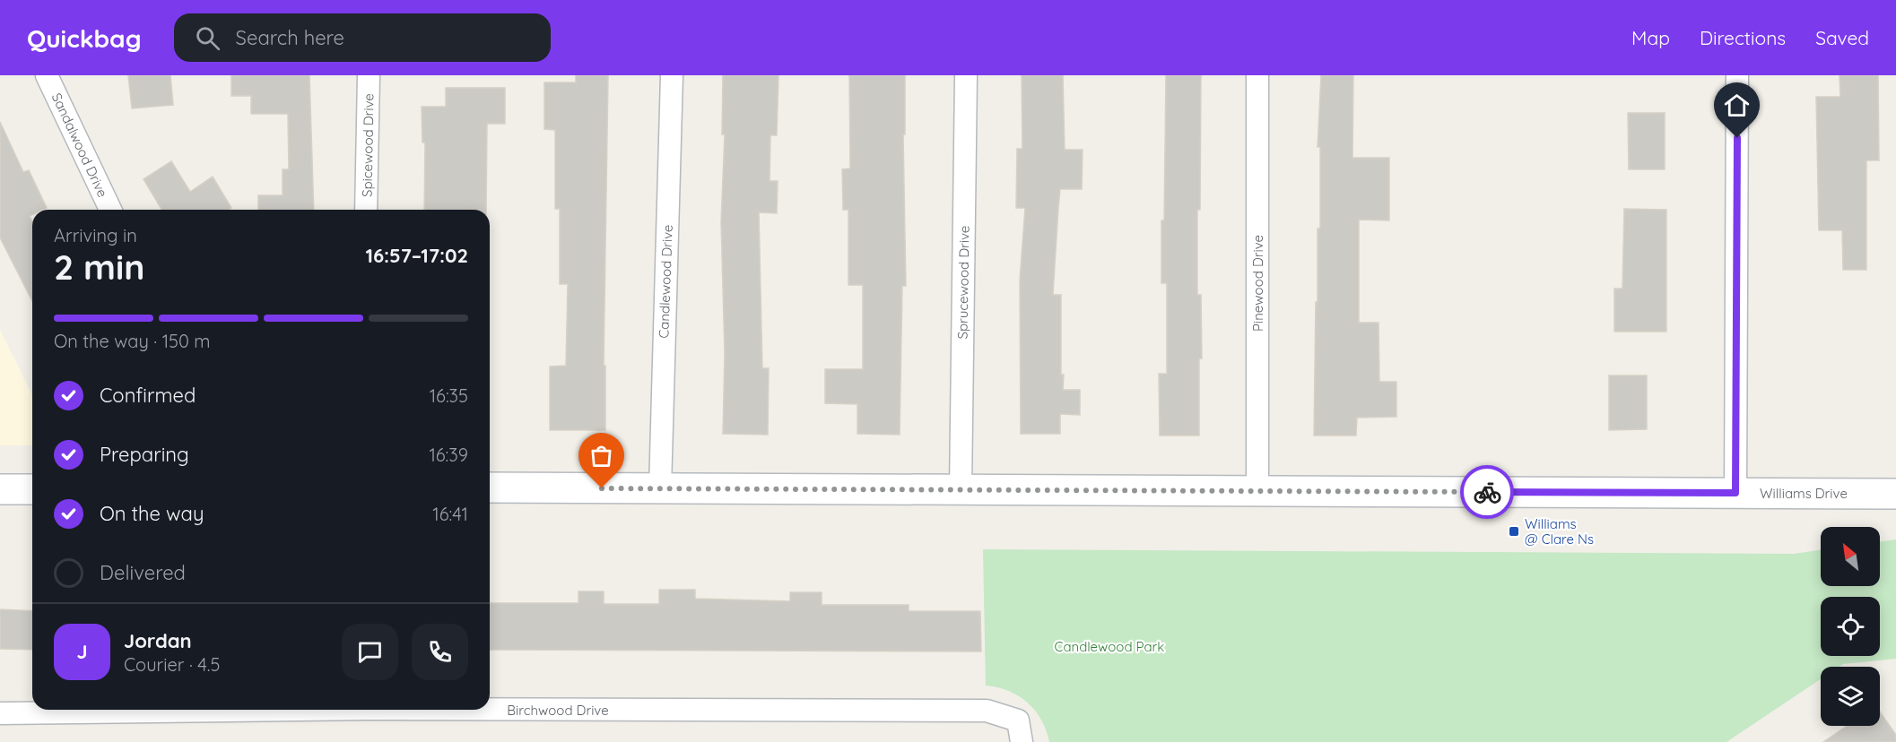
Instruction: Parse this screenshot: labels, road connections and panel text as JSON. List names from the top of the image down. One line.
{"streets":{"street":["Sandalwood Drive","Spicewood Drive","Candlewood Drive","Sprucewood Drive","Pinewood Drive","Williams Drive","Birchwood Drive"]},"crossings":[["Candlewood Drive","Williams Drive"],["Sprucewood Drive","Williams Drive"],["Pinewood Drive","Williams Drive"]],"parks":["Candlewood Park"],"places":{"transit":["Williams @ Clare Ns"]},"north":"top left","page":{"header":"Quickbag","search":"Search here","nav":["Map","Directions","Saved"],"heading":["2 min","Arriving in","16:57–17:02"],"panel":["Jordan","Courier · 4.5"],"bar":"On the way · 150 m","list":[["Confirmed","16:35"],["Preparing","16:39"],["On the way","16:41"],"Delivered"],"round":"J"}}
